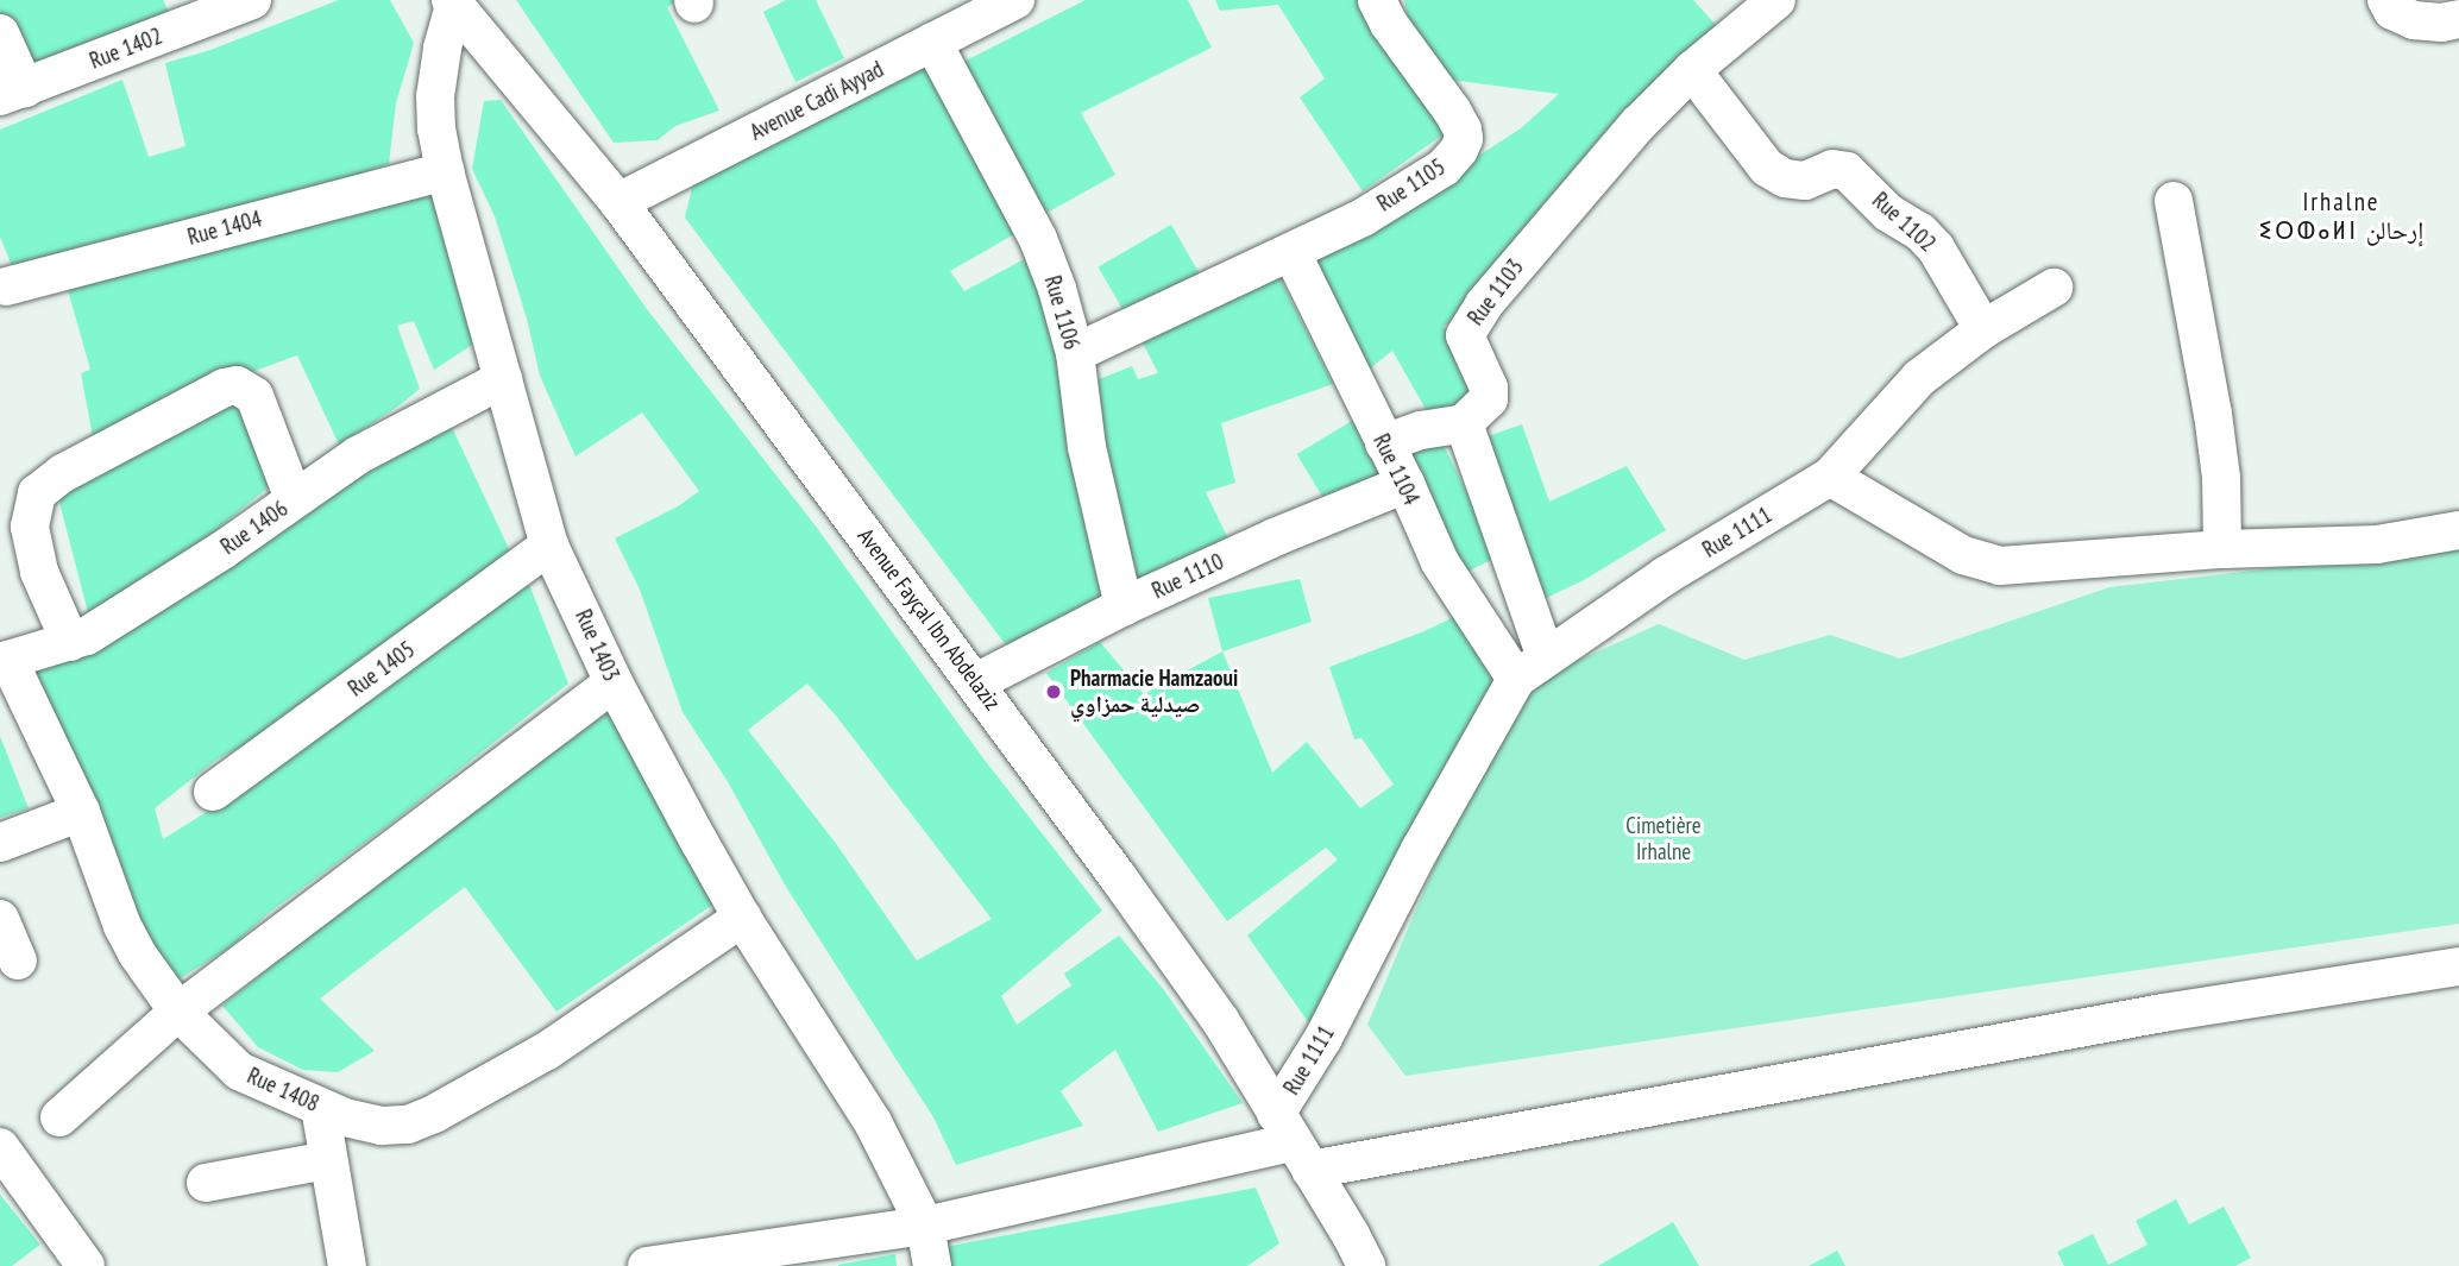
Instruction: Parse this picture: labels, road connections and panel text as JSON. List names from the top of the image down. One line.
{"streets":{"street":["Rue 1402","Avenue Cadi Ayyad","Rue 1105","Rue 1102","Rue 1404","Rue 1103","Rue 1106","Rue 1104","Rue 1406","Rue 1111","Rue 1110","Avenue Fayçal Ibn Abdelaziz","Rue 1403","Rue 1405","Rue 1408"]},"crossings":[["Avenue Cadi Ayyad","Rue 1106"],["Avenue Cadi Ayyad","Avenue Fayçal Ibn Abdelaziz"],["Rue 1105","Rue 1104"],["Rue 1102","Rue 1103"],["Rue 1404","Rue 1403"],["Rue 1106","Rue 1110"],["Rue 1104","Rue 1111"],["Rue 1104","Rue 1110"],["Rue 1406","Rue 1403"],["Rue 1406","Rue 1408"],["Rue 1111","Avenue Fayçal Ibn Abdelaziz"],["Rue 1110","Avenue Fayçal Ibn Abdelaziz"],["Avenue Fayçal Ibn Abdelaziz","Rue 1403"],["Rue 1403","Rue 1405"],["Rue 1403","Rue 1408"]],"districts":["Irhalne ⵉⵔⵀⴰⵍⵏ إرحالن"],"parks":["Cimetière Irhalne"],"places":["Pharmacie Hamzaoui صيدلية حمزاوي"]}
